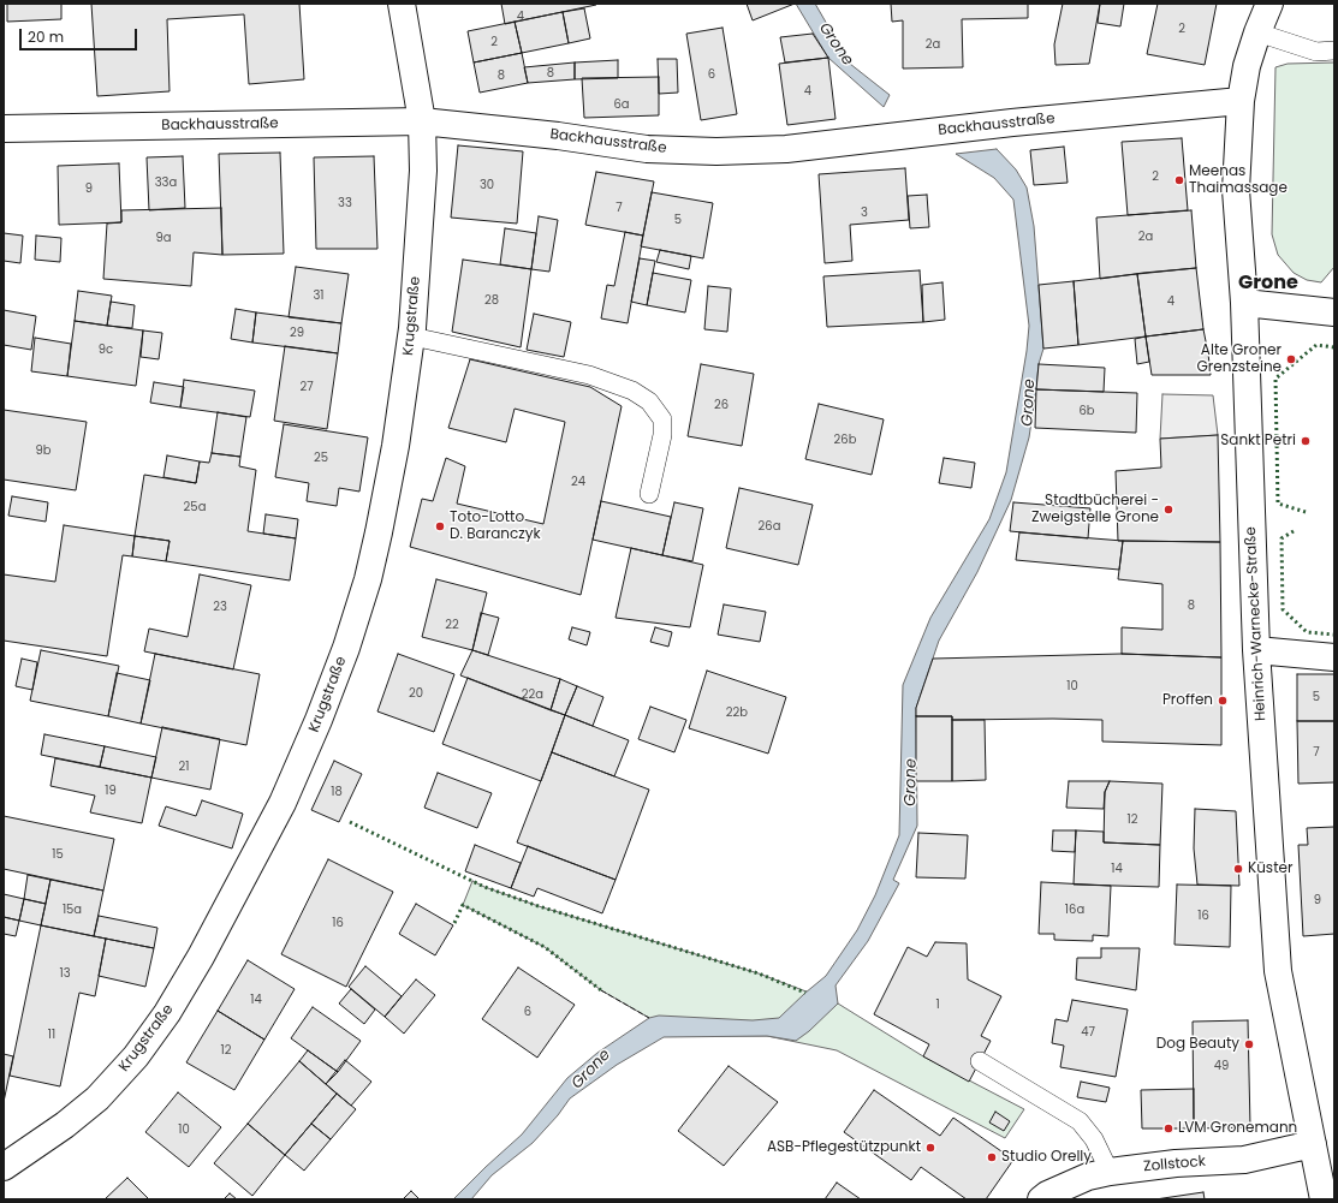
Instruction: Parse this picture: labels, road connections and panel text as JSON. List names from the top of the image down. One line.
{"streets":{"street":["Backhausstraße","Krugstraße","Heinrich-Warnecke-Straße","Zollstock"]},"crossings":[["Backhausstraße","Krugstraße"],["Backhausstraße","Heinrich-Warnecke-Straße"],["Heinrich-Warnecke-Straße","Zollstock"]],"districts":["Grone"],"water":["Grone"],"places":["Meenas Thaimassage","Alte Groner Grenzsteine","Sankt Petri","Stadtbücherei - Zweigstelle Grone","Toto-Lotto D. Baranczyk","Proffen","Küster","Dog Beauty","LVM Gronemann","ASB-Pflegestützpunkt","Studio Orelly"],"house_numbers":["4","2","2","2a","8","6","8","4","6a","2","33a","30","9","33","7","3","5","2a","9a","31","28","4","29","9c","27","26","6b","26b","9b","25","24","25a","26a","8","23","22","10","20","22a","5","22b","7","21","19","18","12","15","14","9","15a","16a","16","16","13","14","1","6","47","11","12","49","10"],"scale_bar":"20 m"}
